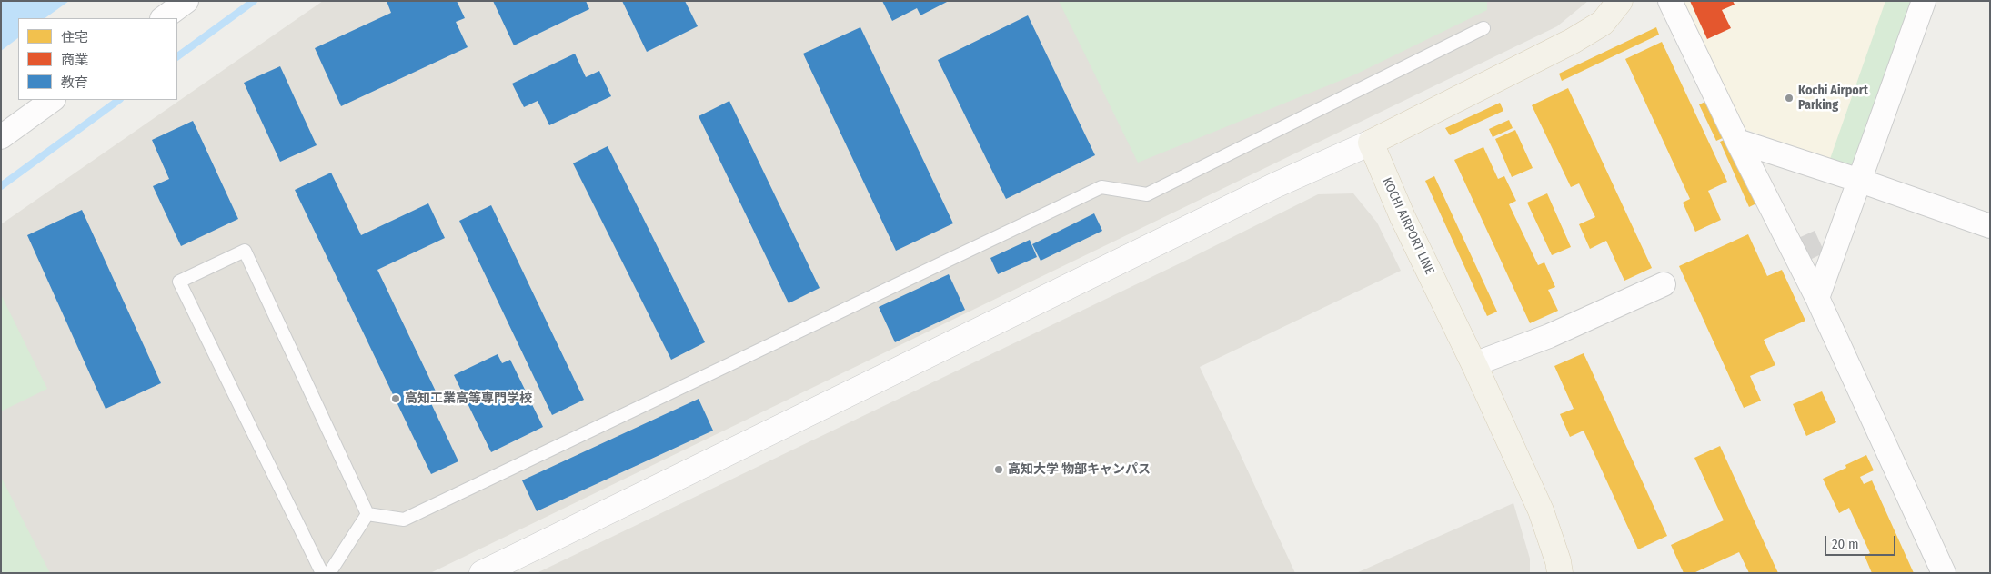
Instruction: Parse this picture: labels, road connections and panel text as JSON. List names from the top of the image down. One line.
{"streets":{"main road":["KOCHI AIRPORT LINE"]},"places":["Kochi Airport Parking","高知工業高等専門学校","高知大学 物部キャンパス"],"legend":["住宅","商業","教育"],"scale_bar":"20 m"}
